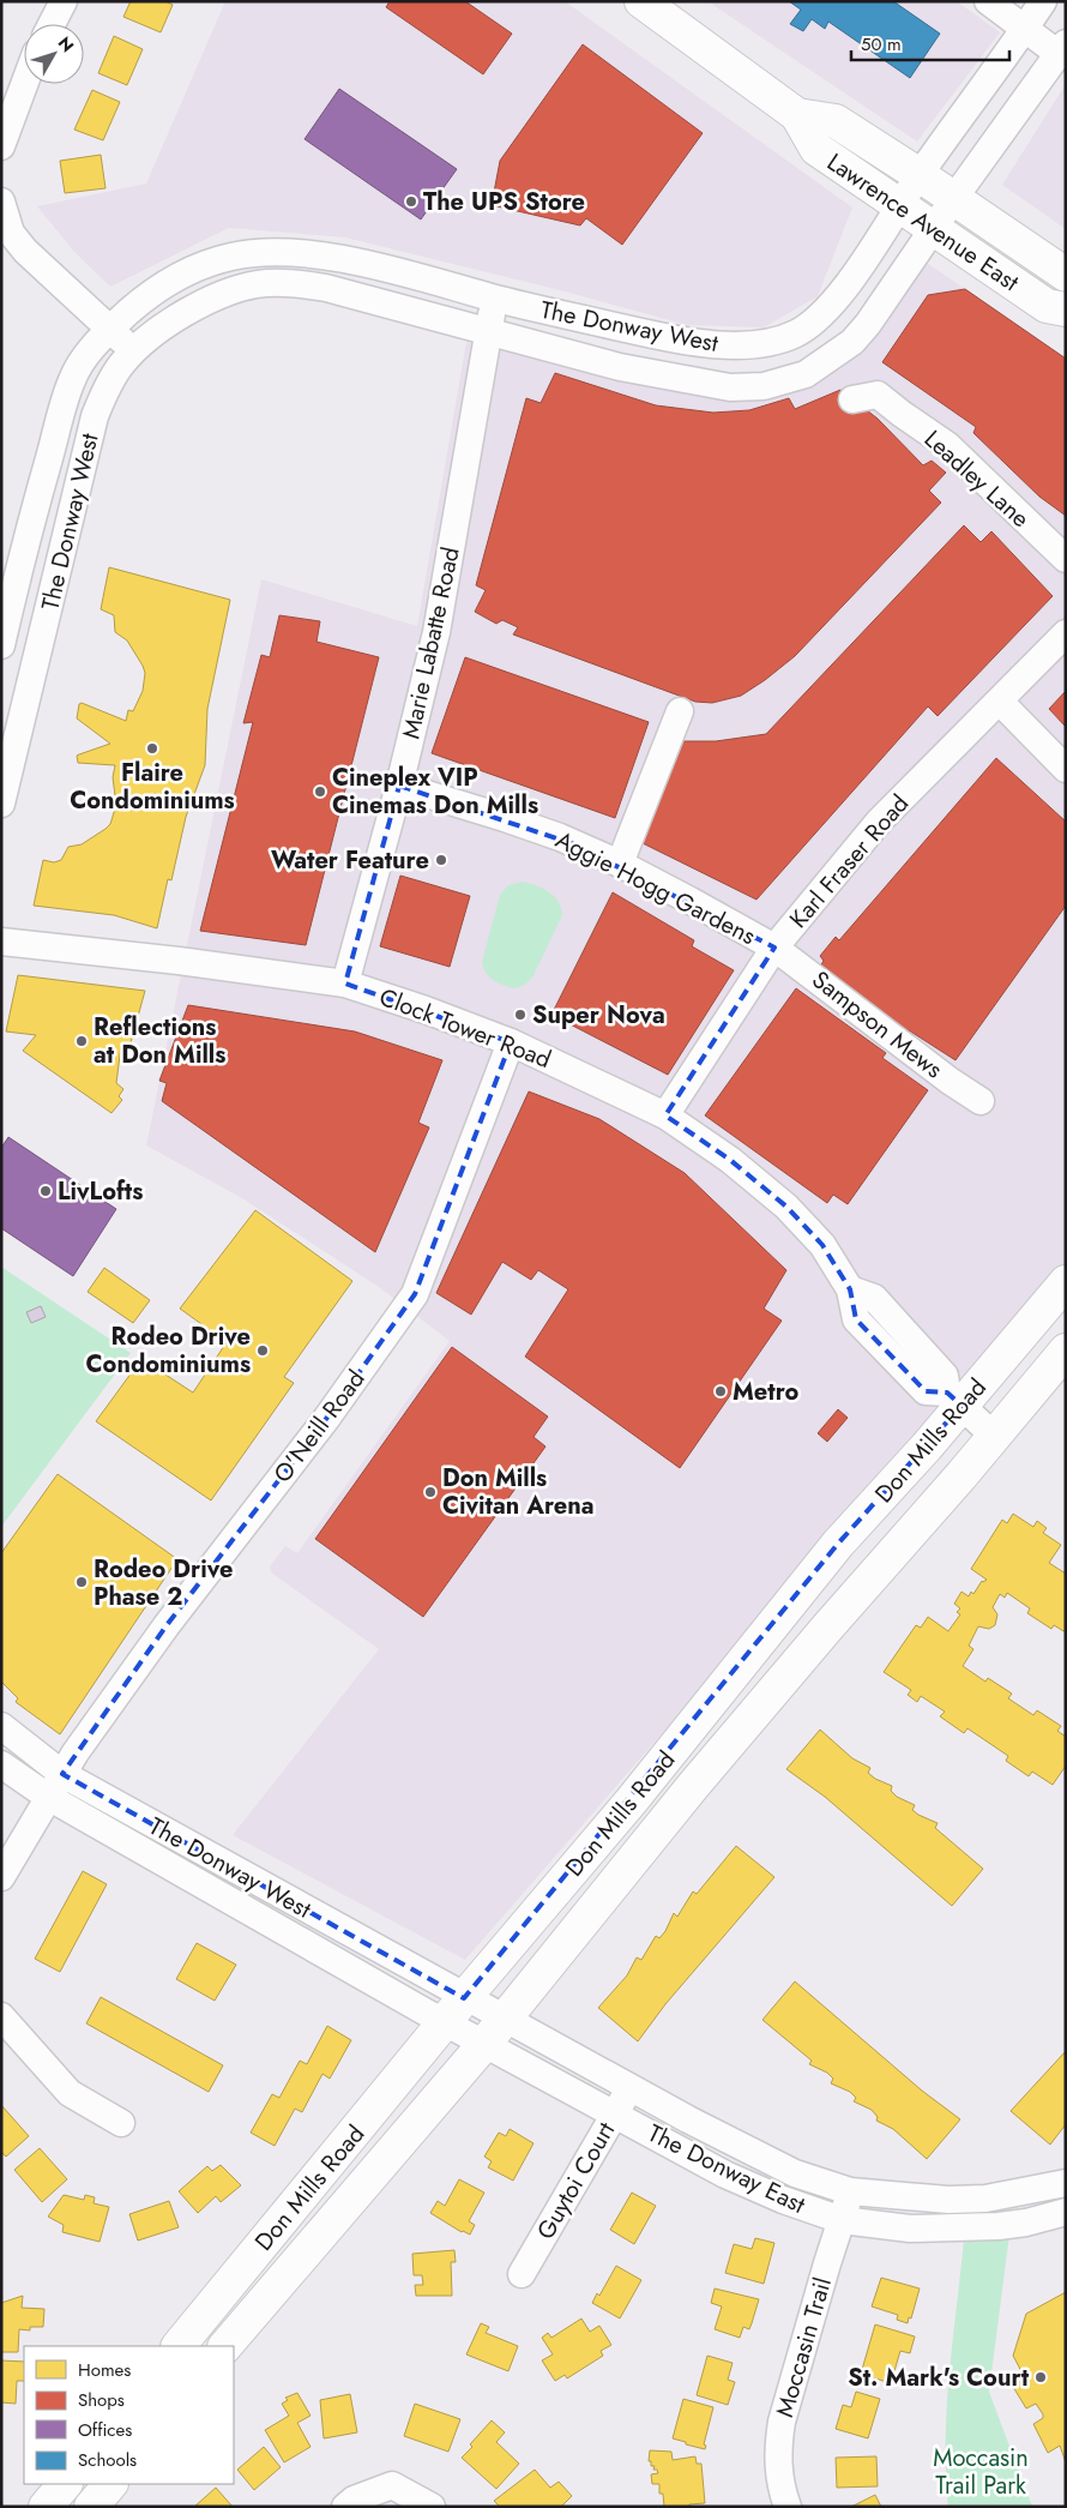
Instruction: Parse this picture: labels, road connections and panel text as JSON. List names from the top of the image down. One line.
{"streets":{"main road":["Lawrence Avenue East","Don Mills Road"],"street":["The Donway West","Leadley Lane","Marie Labatte Road","Karl Fraser Road","Aggie Hogg Gardens","Sampson Mews","Clock Tower Road","O'Neill Road","The Donway East","Guytoi Court","Moccasin Trail"]},"crossings":[["Lawrence Avenue East","The Donway West"],["The Donway West","Marie Labatte Road"],["The Donway West","O'Neill Road"],["The Donway West","Don Mills Road"],["The Donway West","The Donway East"],["Marie Labatte Road","Aggie Hogg Gardens"],["Marie Labatte Road","Clock Tower Road"],["Karl Fraser Road","Aggie Hogg Gardens"],["Karl Fraser Road","Sampson Mews"],["Karl Fraser Road","Clock Tower Road"],["Aggie Hogg Gardens","Sampson Mews"],["Clock Tower Road","O'Neill Road"],["Clock Tower Road","Don Mills Road"],["Don Mills Road","The Donway East"],["The Donway East","Guytoi Court"],["The Donway East","Moccasin Trail"]],"parks":["Moccasin Trail Park"],"places":["The UPS Store","Flaire Condominiums","Cineplex VIP Cinemas Don Mills","Water Feature","Super Nova","Reflections at Don Mills","LivLofts","Rodeo Drive Condominiums","Metro","Don Mills Civitan Arena","Rodeo Drive Phase 2","St. Mark's Court"],"legend":["Homes","Shops","Offices","Schools"],"scale_bar":"50 m","north":"top right"}
